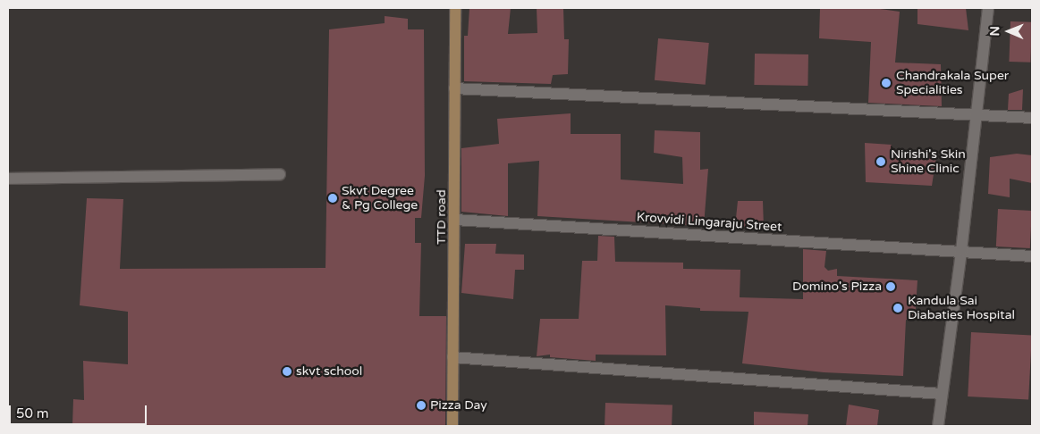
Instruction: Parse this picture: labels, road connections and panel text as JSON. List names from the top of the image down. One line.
{"streets":{"street":["TTD road","Krovvidi Lingaraju Street"]},"crossings":[["TTD road","Krovvidi Lingaraju Street"]],"places":["Chandrakala Super Specialities","Nirishi's Skin Shine Clinic","Skvt Degree & Pg College","Domino's Pizza","Kandula Sai Diabaties Hospital","skvt school","Pizza Day"],"scale_bar":"50 m","north":"left"}
